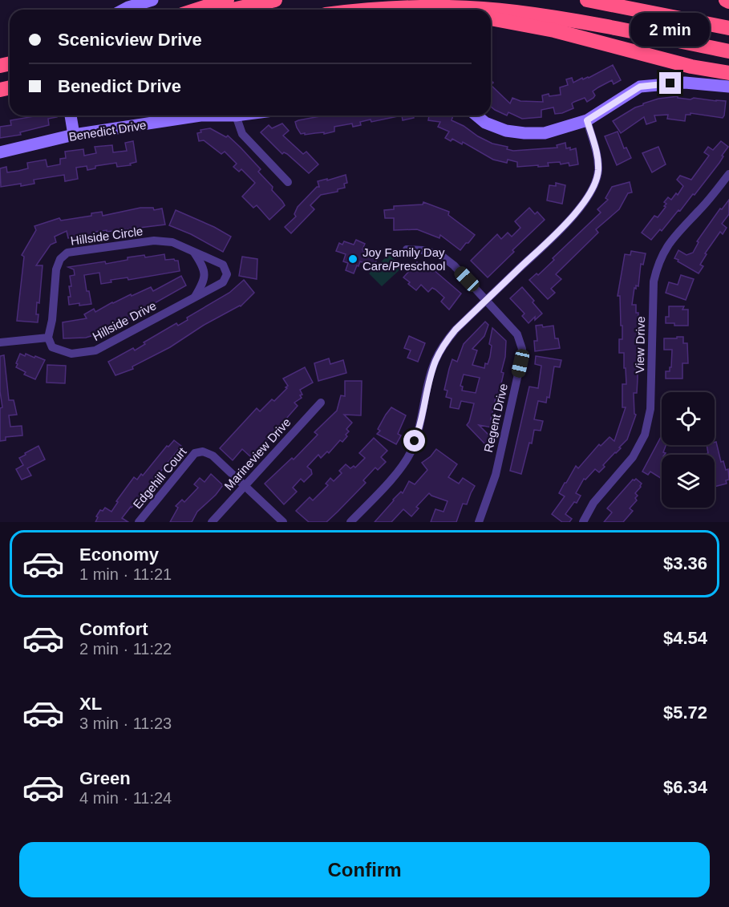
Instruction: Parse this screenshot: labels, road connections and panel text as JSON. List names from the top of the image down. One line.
{"streets":{"street":["Benedict Drive","Hillside Circle","Hillside Drive","View Drive","Regent Drive","Marineview Drive","Edgehill Court"]},"crossings":[["Hillside Circle","Hillside Drive"],["Marineview Drive","Edgehill Court"]],"places":["Joy Family Day Care/Preschool"],"page":{"banner":["Scenicview Drive","Benedict Drive"],"bubble":"2 min","list":[{"name":"Economy","note":"1 min · 11:21","value":"$3.36"},{"name":"Comfort","note":"2 min · 11:22","value":"$4.54"},{"name":"XL","note":"3 min · 11:23","value":"$5.72"},{"name":"Green","note":"4 min · 11:24","value":"$6.34"}],"buttons":"Confirm"}}
